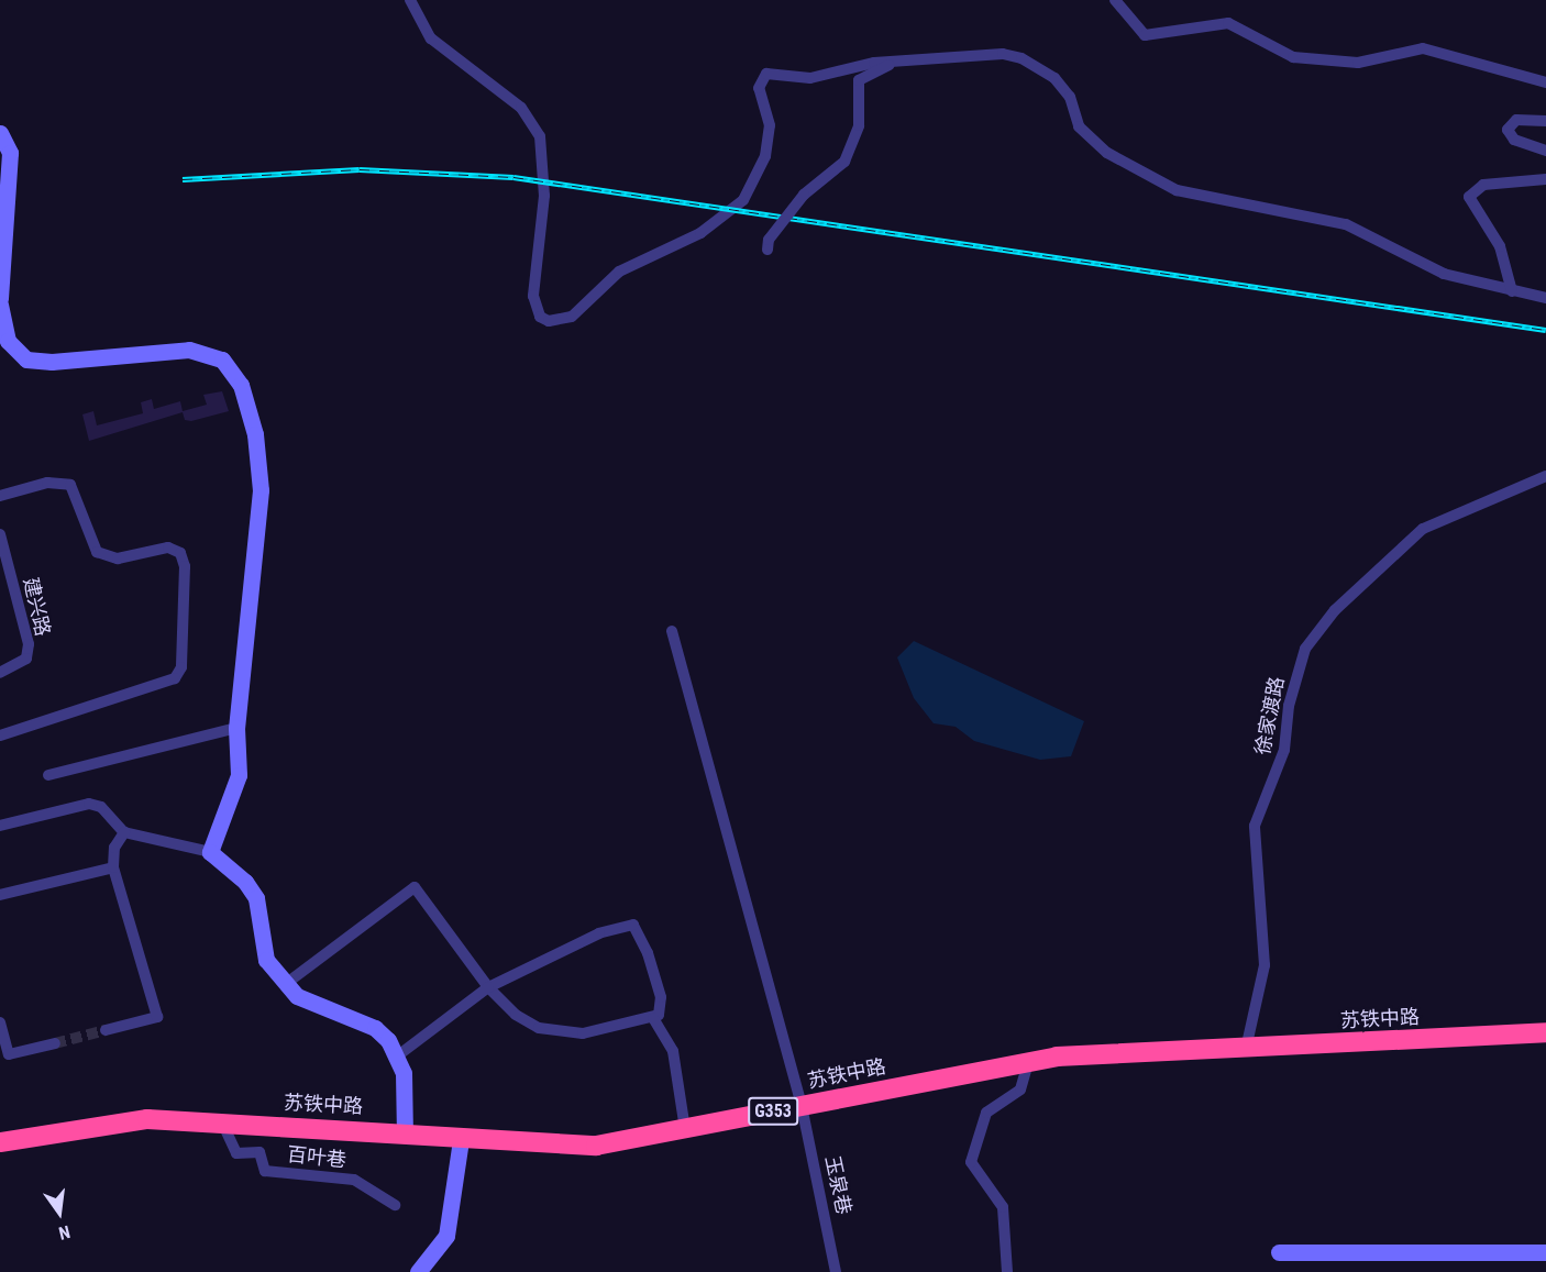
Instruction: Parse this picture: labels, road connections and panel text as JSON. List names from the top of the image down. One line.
{"streets":{"highway":["苏铁中路","G353"],"street":["建兴路","徐家渡路","百叶巷","玉泉巷"]},"crossings":[["徐家渡路","苏铁中路"],["苏铁中路","百叶巷"],["苏铁中路","玉泉巷"]],"north":"bottom"}
